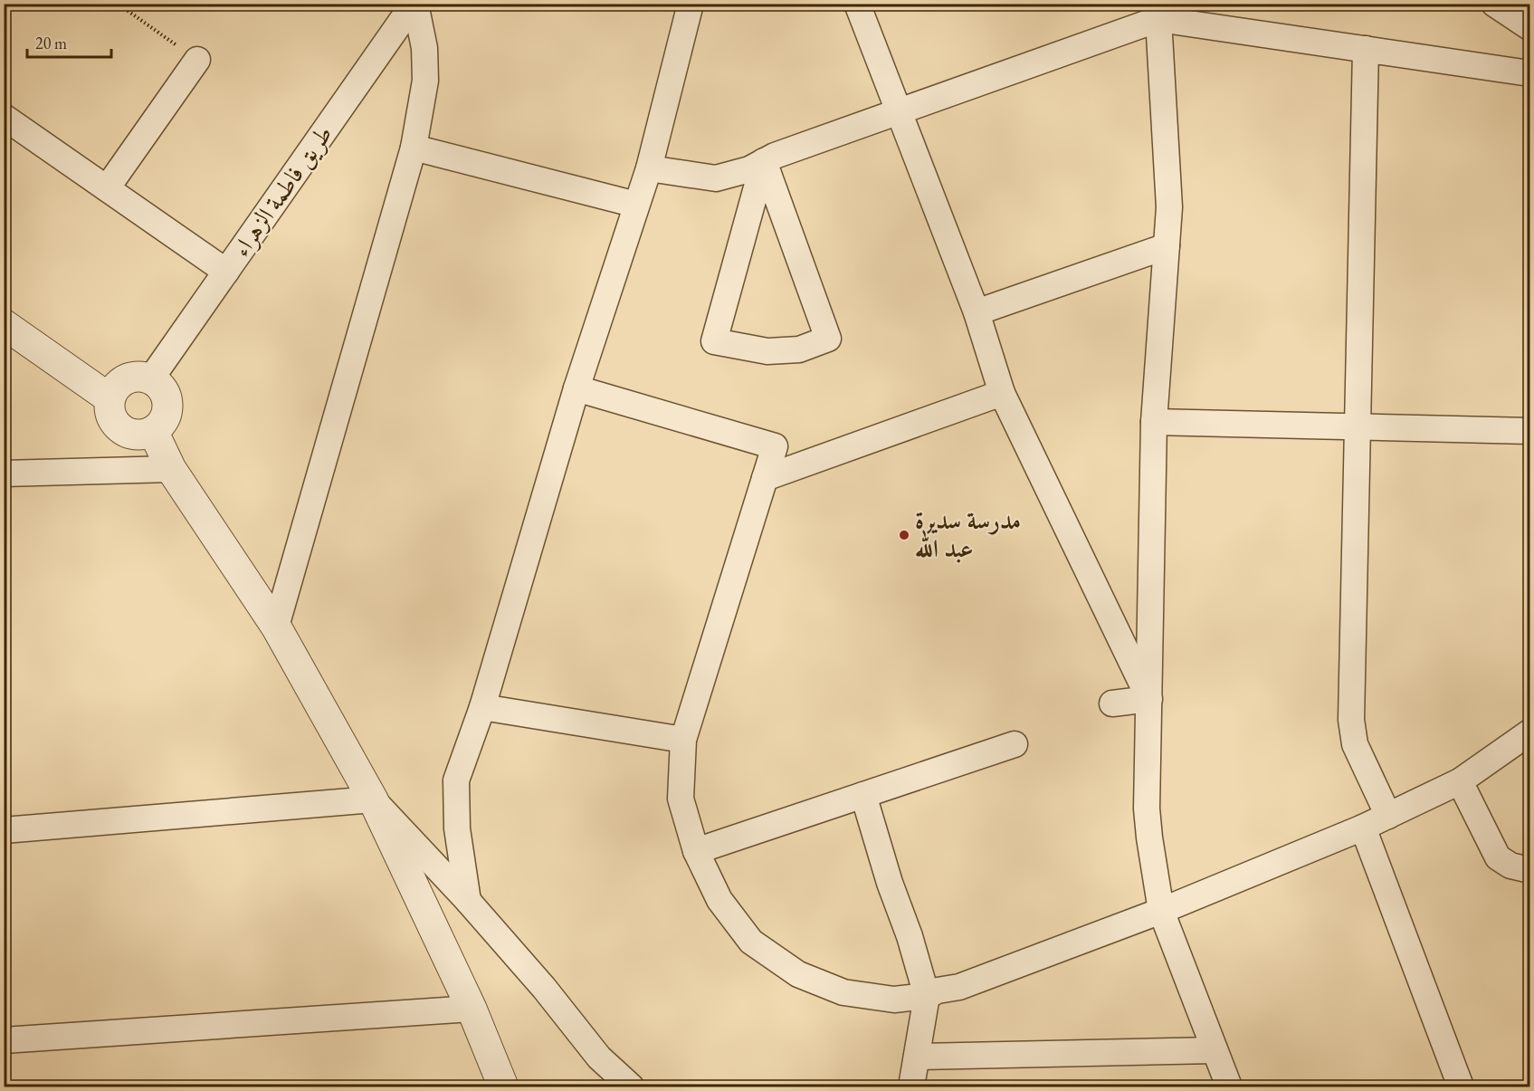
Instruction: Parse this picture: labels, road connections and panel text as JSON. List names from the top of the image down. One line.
{"streets":{"street":["طريق فاطمة الزهراء"]},"places":["مدرسة سديرة عبد الله"],"scale_bar":"20 m"}
